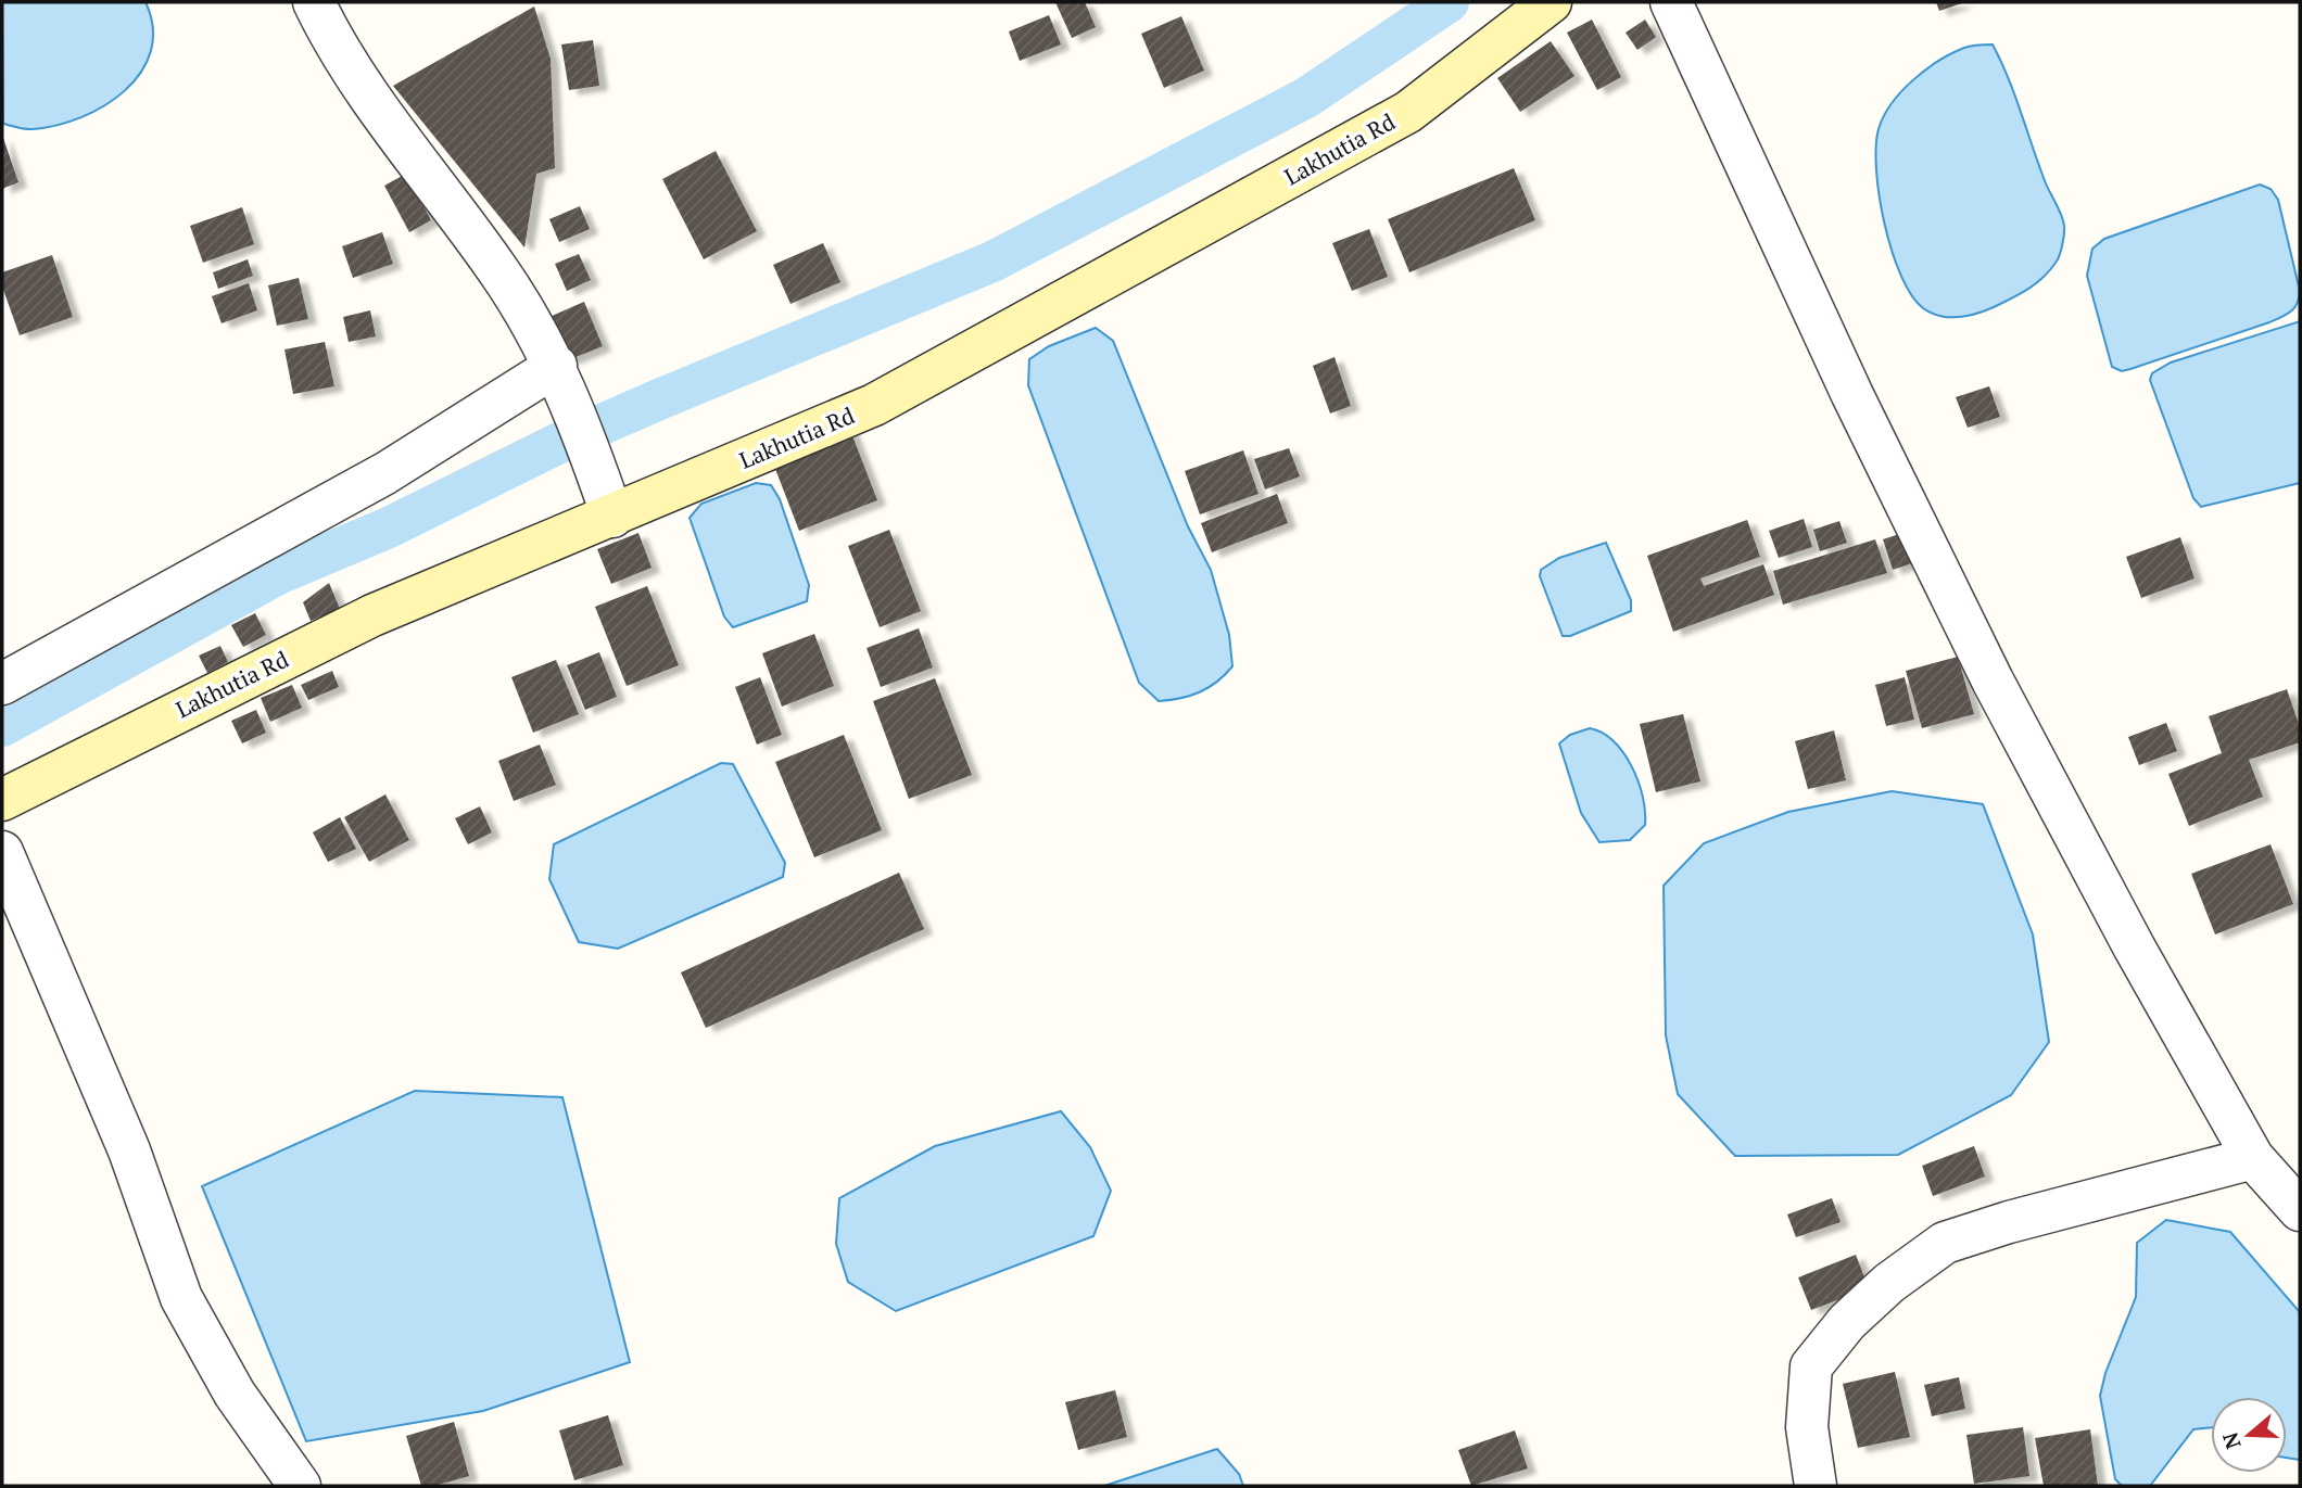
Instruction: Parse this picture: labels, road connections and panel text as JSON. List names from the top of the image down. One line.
{"streets":{"street":["Lakhutia Rd"]},"north":"left"}
